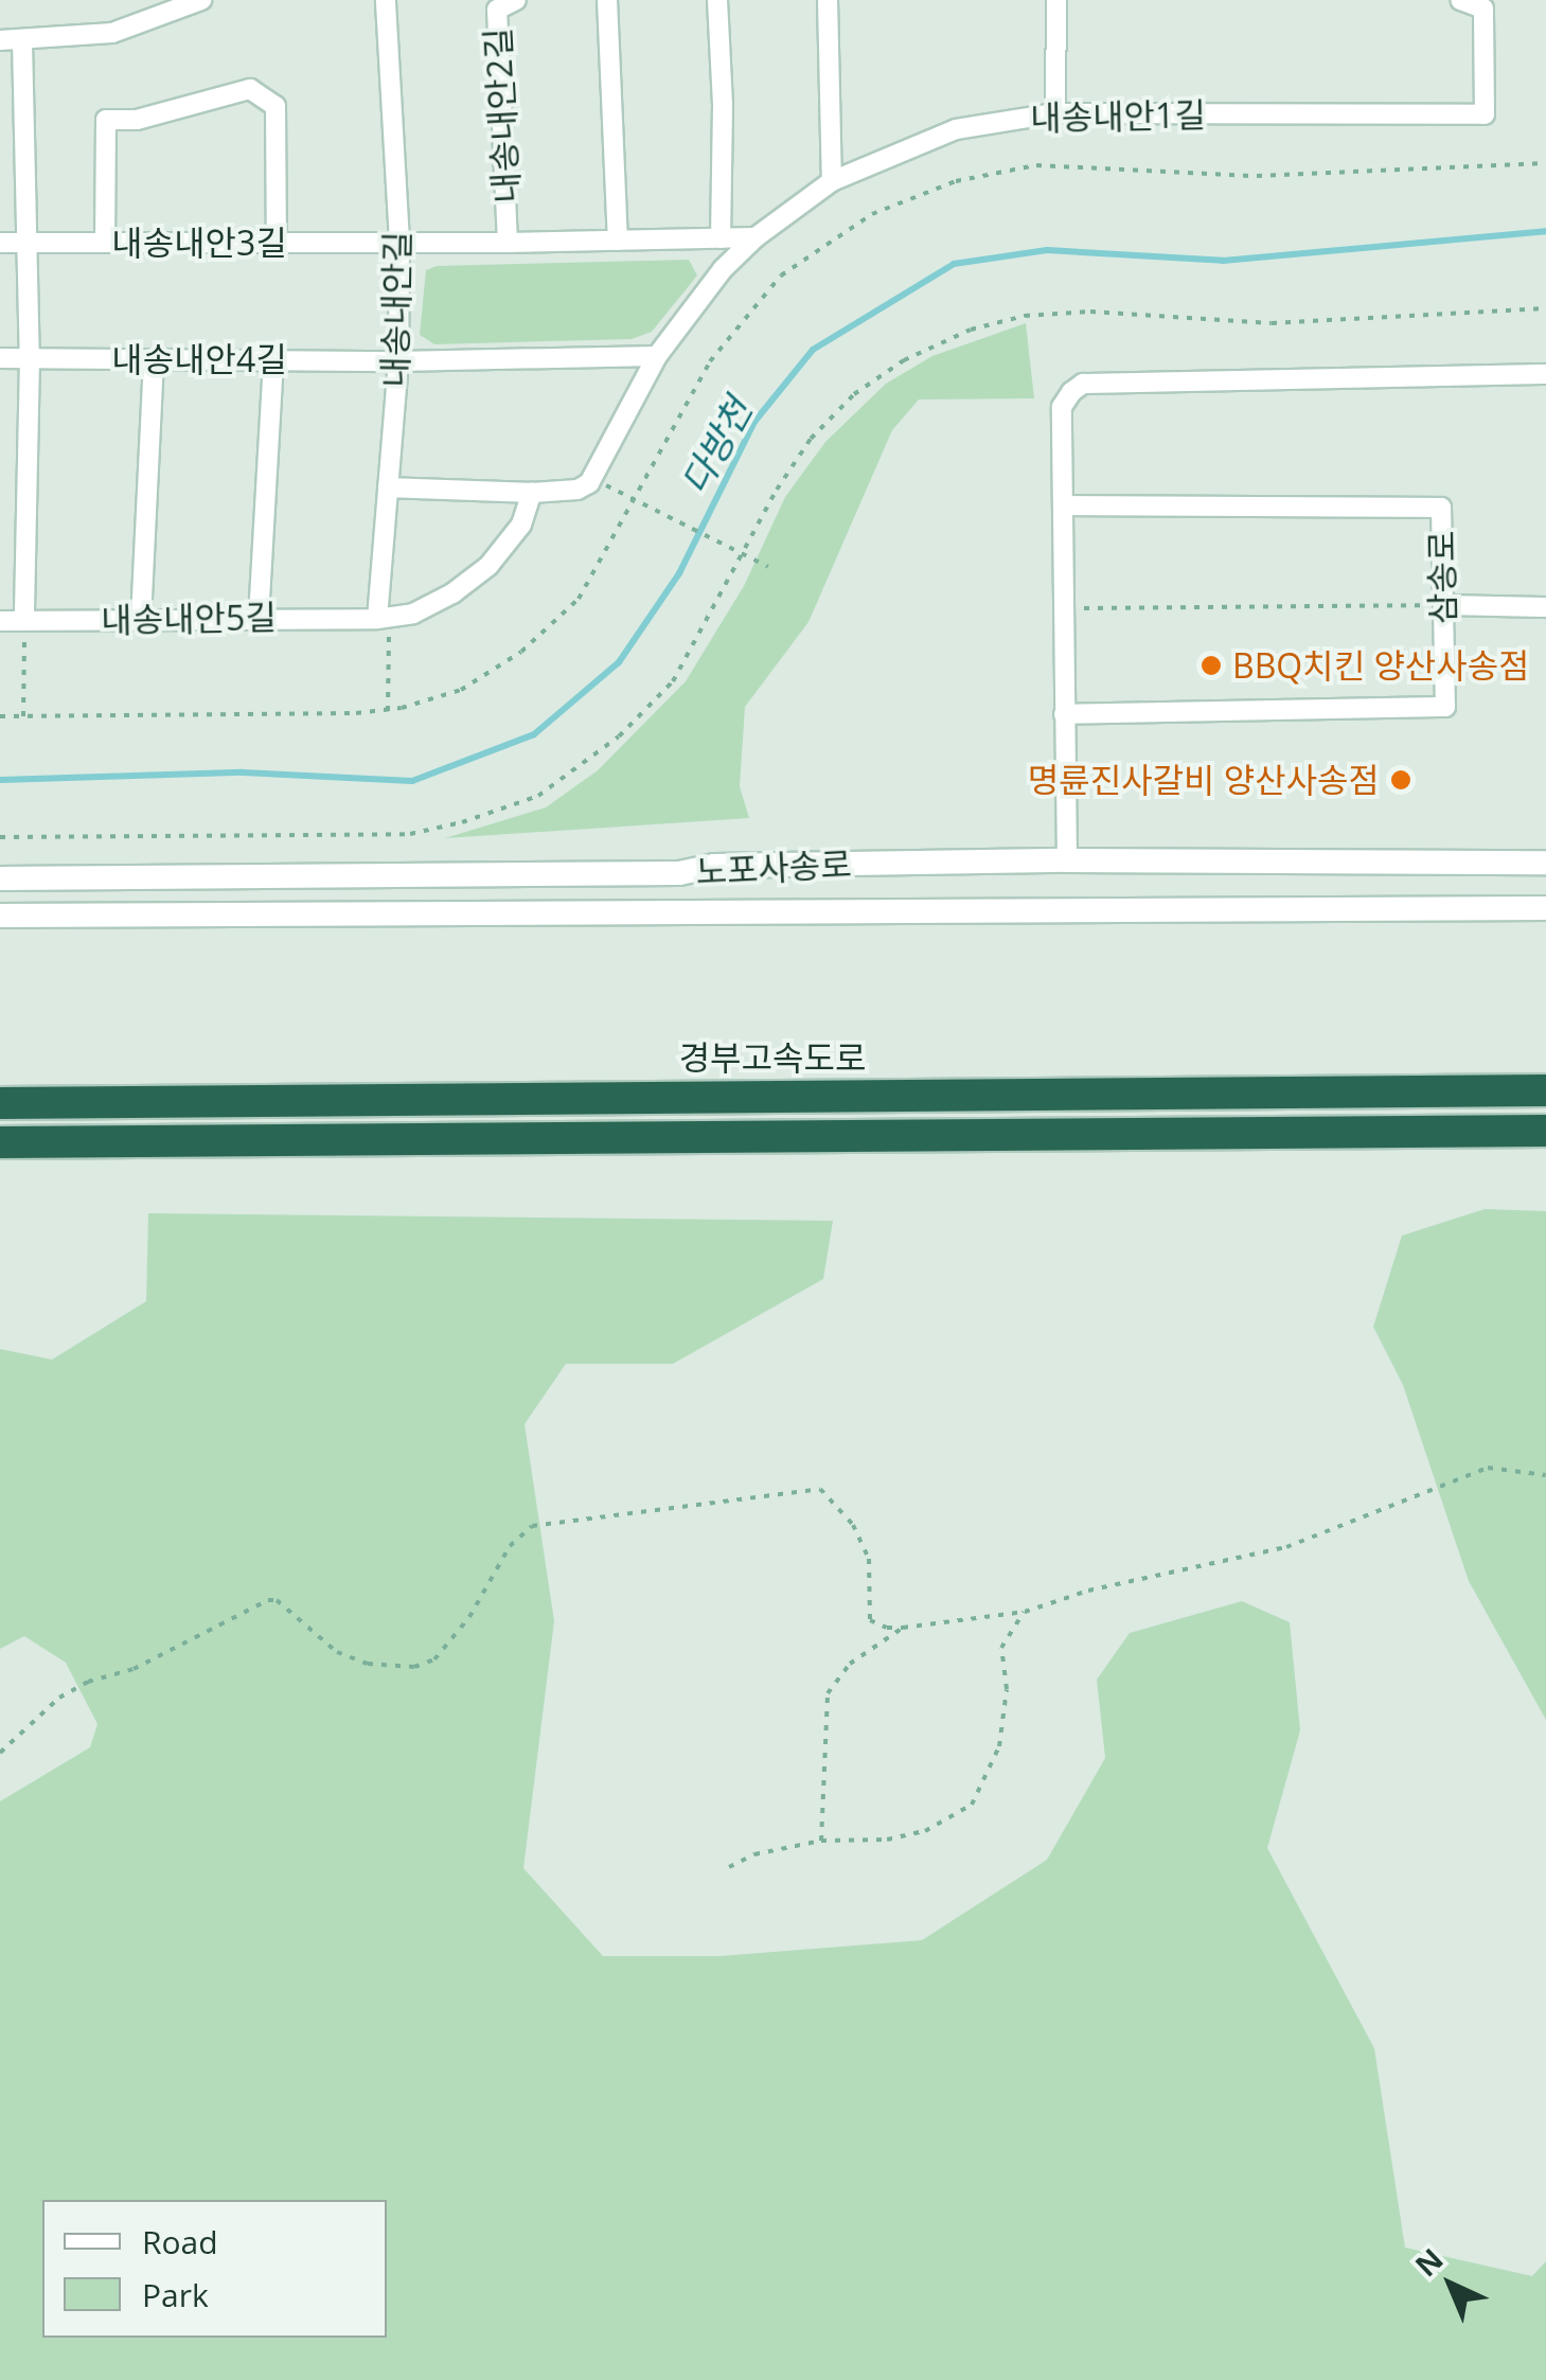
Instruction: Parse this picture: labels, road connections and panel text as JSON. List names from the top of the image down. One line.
{"streets":{"highway":["경부고속도로"],"main road":["노포사송로"],"street":["내송내안2길","내송내안1길","내송내안3길","내송내안길","내송내안4길","삼송로","내송내안5길"]},"crossings":[["내송내안1길","내송내안4길"],["내송내안3길","내송내안길"],["내송내안길","내송내안4길"],["내송내안길","내송내안5길"]],"water":["다방천"],"places":["BBQ치킨 양산사송점","명륜진사갈비 양산사송점"],"legend":["Road","Park"],"north":"top left"}
